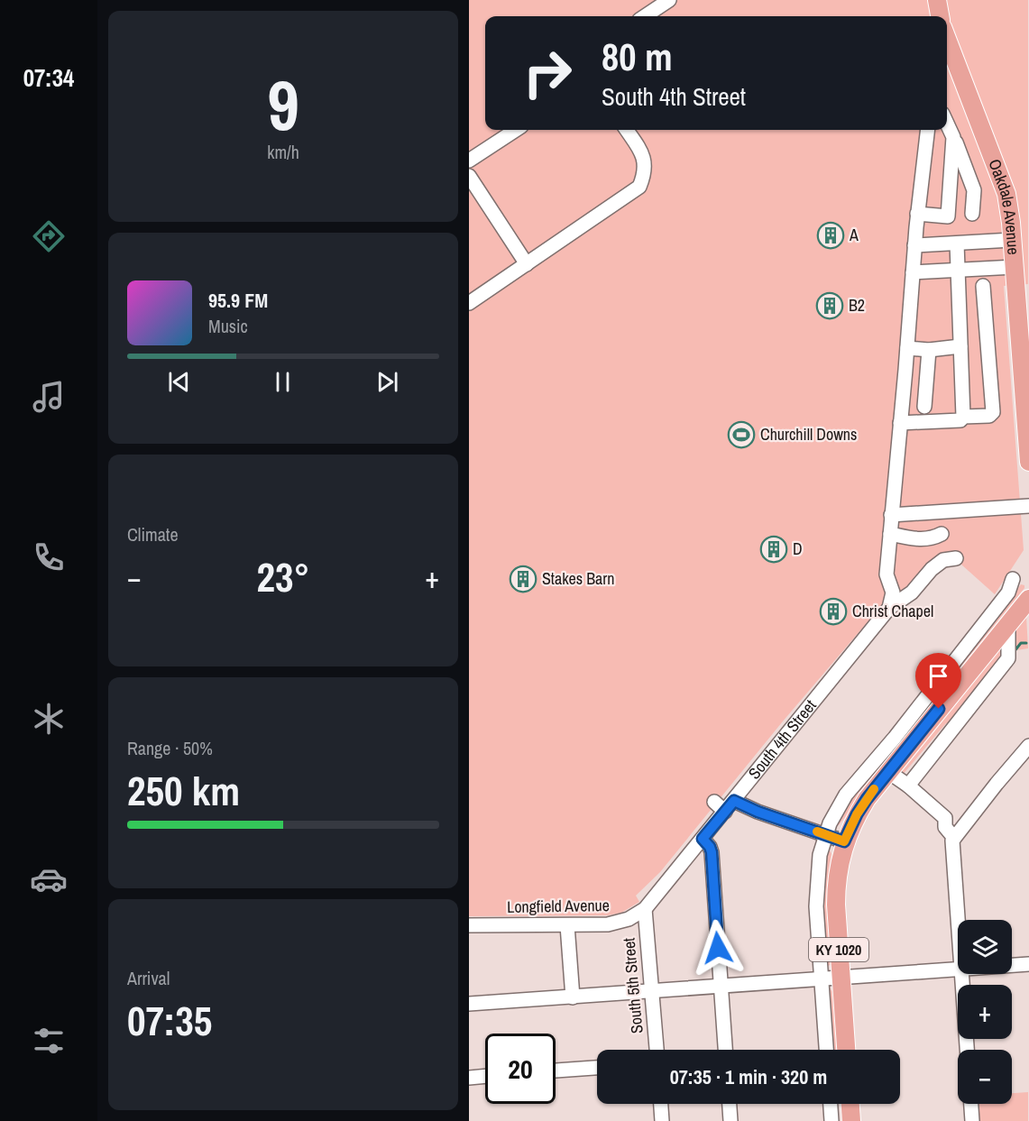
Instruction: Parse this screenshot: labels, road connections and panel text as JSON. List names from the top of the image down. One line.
{"streets":{"main road":["Oakdale Avenue","KY 1020"],"street":["South 4th Street","Longfield Avenue","South 5th Street"]},"crossings":[["South 4th Street","Longfield Avenue"],["South 4th Street","South 5th Street"],["Longfield Avenue","South 5th Street"]],"places":{"building":["A","B2","D","Stakes Barn","Christ Chapel"],"sports":["Churchill Downs"]},"page":{"tabs":"07:34","tile":[["9","km/h"],"Climate",["Range · 50%","250 km"],["Arrival","07:35"]],"turn":["80 m","South 4th Street"],"song":["95.9 FM","Music"],"heat":["−","23°","+"],"map_buttons":["+","−"],"limit":"20","trip":"07:35 · 1 min · 320 m"}}
